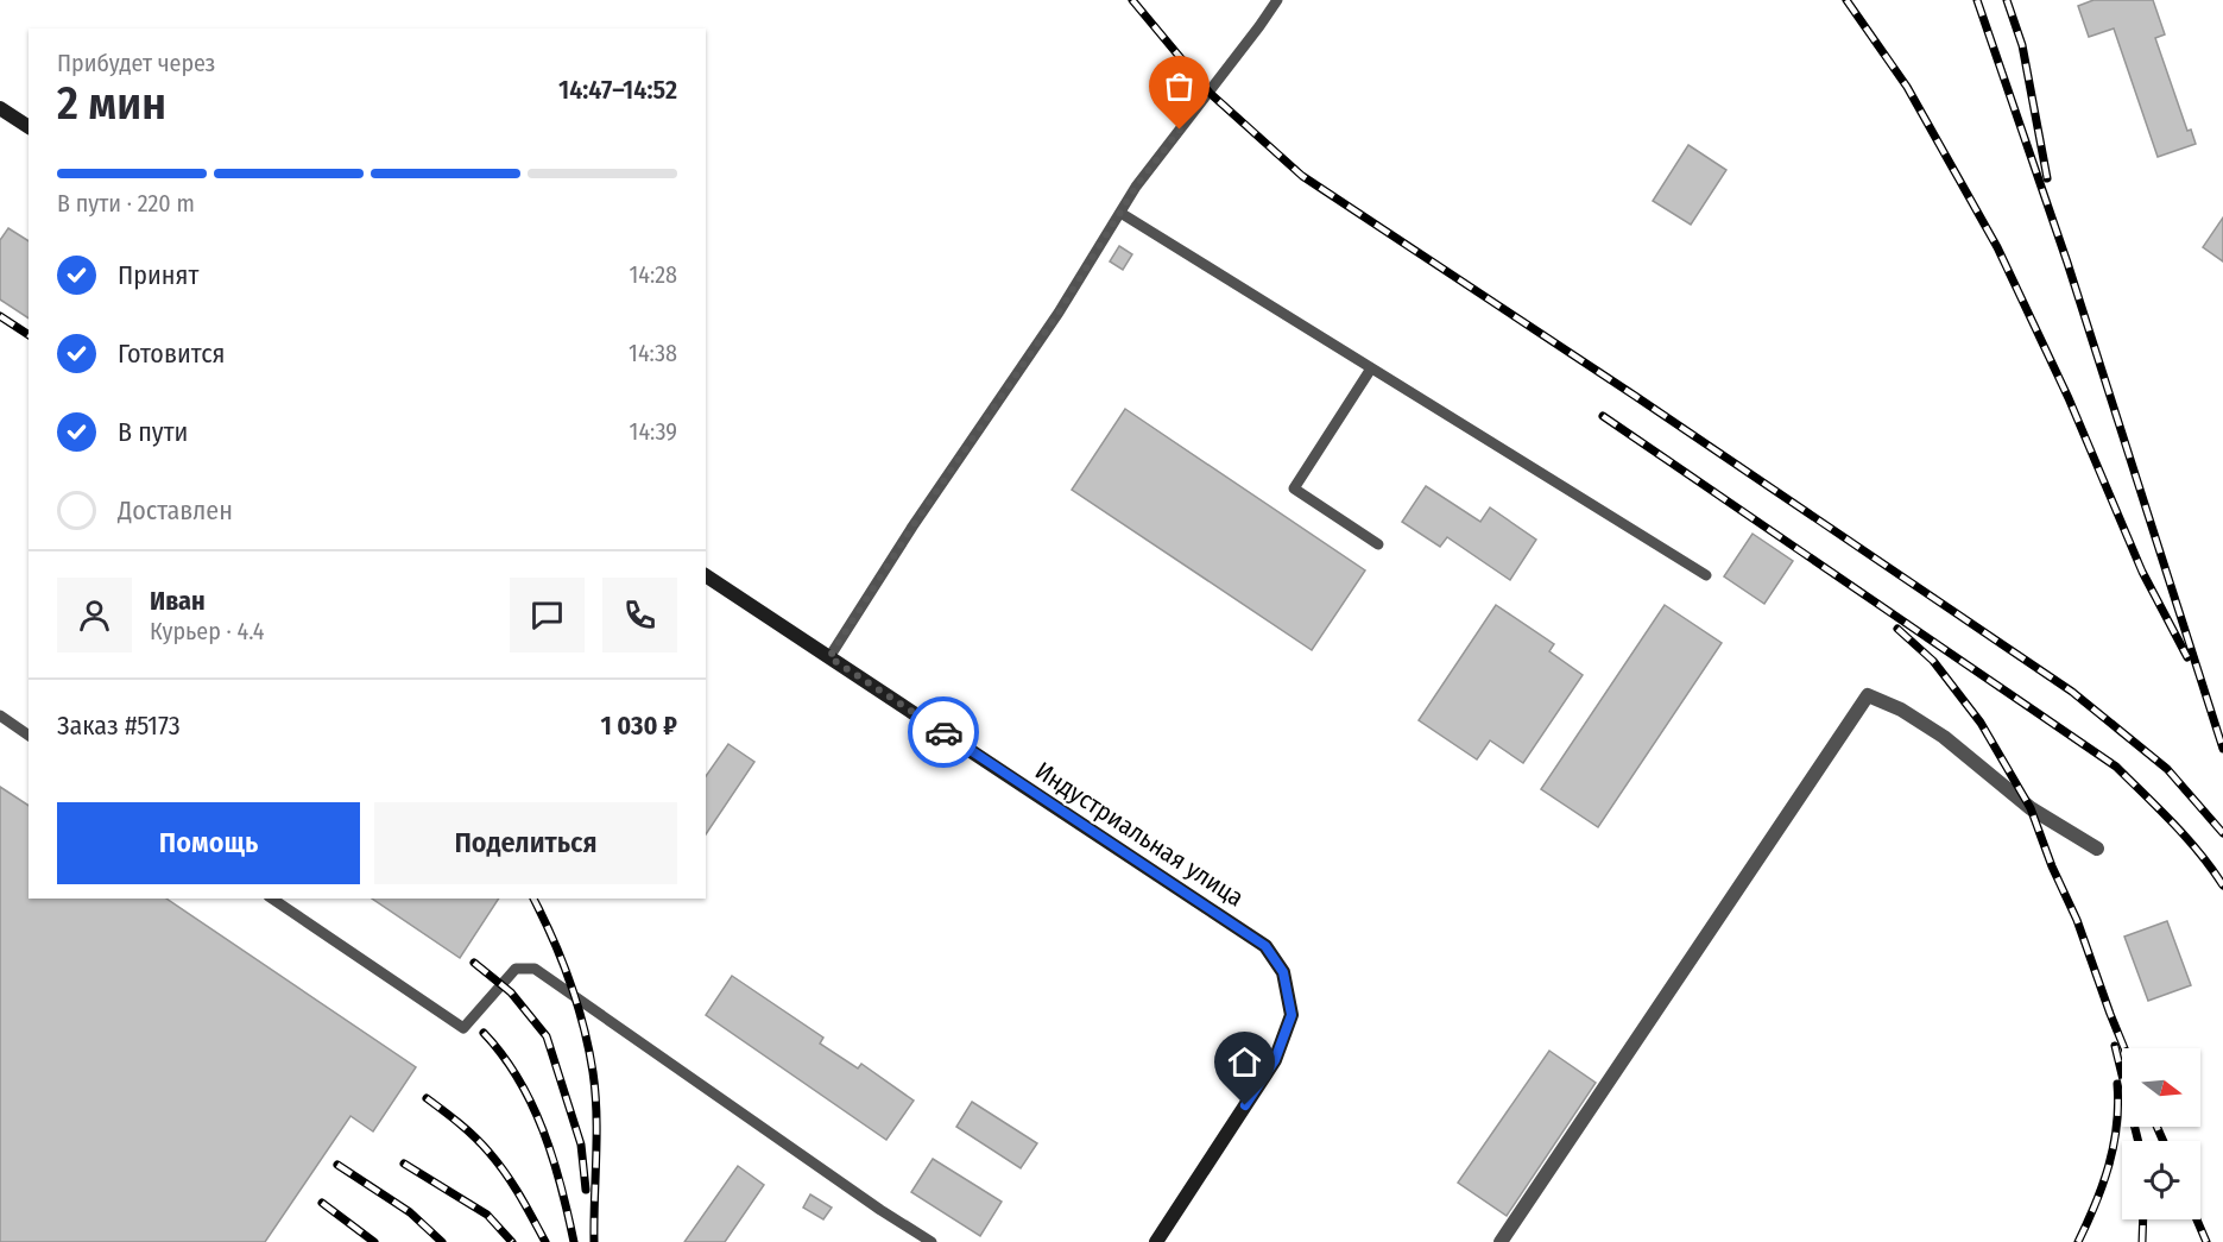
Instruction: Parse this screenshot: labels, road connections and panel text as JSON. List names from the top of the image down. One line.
{"streets":{"street":["Индустриальная улица"]},"north":"right","page":{"heading":["2 мин","Прибудет через","14:47–14:52"],"panel":["Иван","Курьер · 4.4","Заказ #5173","1 030 ₽"],"bar":"В пути · 220 m","list":[["Принят","14:28"],["Готовится","14:38"],["В пути","14:39"],"Доставлен"],"buttons":["Помощь","Поделиться"]}}
